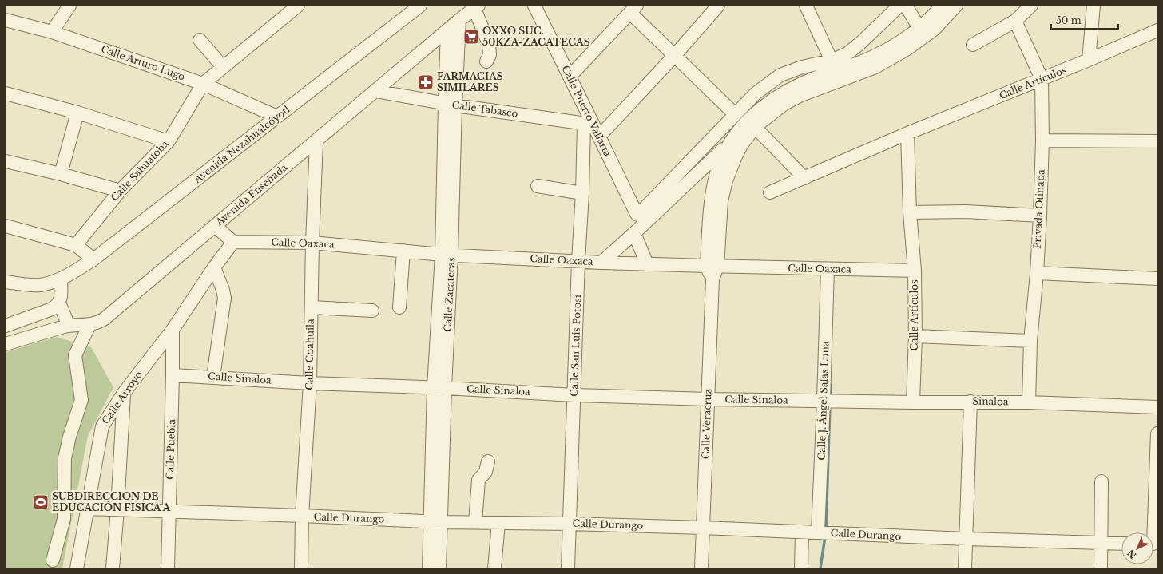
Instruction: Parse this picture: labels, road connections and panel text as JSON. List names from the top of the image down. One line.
{"streets":{"street":["Calle Arturo Lugo","Calle Artículos","Calle Tabasco","Calle Puerto Vallarta","Avenida Nezahualcóyotl","Calle Sahuatoba","Avenida Enseñada","Privada Otinapa","Calle Oaxaca","Calle Zacatecas","Calle San Luis Potosí","Calle Coahuila","Calle Sinaloa","Calle Arroyo","Calle J. Ángel Salas Luna","Sinaloa","Calle Veracruz","Calle Puebla","Calle Durango"]},"crossings":[["Calle Arturo Lugo","Avenida Nezahualcóyotl"],["Calle Arturo Lugo","Calle Sahuatoba"],["Calle Artículos","Privada Otinapa"],["Calle Artículos","Calle Oaxaca"],["Calle Artículos","Sinaloa"],["Calle Tabasco","Calle Puerto Vallarta"],["Calle Tabasco","Avenida Enseñada"],["Calle Tabasco","Calle Zacatecas"],["Calle Tabasco","Calle San Luis Potosí"],["Calle Puerto Vallarta","Calle San Luis Potosí"],["Avenida Enseñada","Calle Zacatecas"],["Avenida Enseñada","Calle Coahuila"],["Privada Otinapa","Sinaloa"],["Calle Oaxaca","Calle Zacatecas"],["Calle Oaxaca","Calle San Luis Potosí"],["Calle Oaxaca","Calle Coahuila"],["Calle Oaxaca","Calle Arroyo"],["Calle Oaxaca","Calle J. Ángel Salas Luna"],["Calle Oaxaca","Calle Veracruz"],["Calle Zacatecas","Calle Sinaloa"],["Calle Zacatecas","Calle Durango"],["Calle San Luis Potosí","Calle Sinaloa"],["Calle San Luis Potosí","Calle Durango"],["Calle Coahuila","Calle Sinaloa"],["Calle Coahuila","Calle Durango"],["Calle Sinaloa","Calle J. Ángel Salas Luna"],["Calle Sinaloa","Sinaloa"],["Calle Sinaloa","Calle Veracruz"],["Calle Sinaloa","Calle Puebla"],["Calle Arroyo","Calle Puebla"],["Calle Arroyo","Calle Durango"],["Calle J. Ángel Salas Luna","Sinaloa"],["Calle J. Ángel Salas Luna","Calle Durango"],["Calle Veracruz","Calle Durango"],["Calle Puebla","Calle Durango"]],"places":{"supermarket":["OXXO SUC. 50KZA-ZACATECAS"],"pharmacy":["FARMACIAS SIMILARES"],"sports":["SUBDIRECCION DE EDUCACIÓN FISICA A"]},"scale_bar":"50 m","north":"bottom left"}
